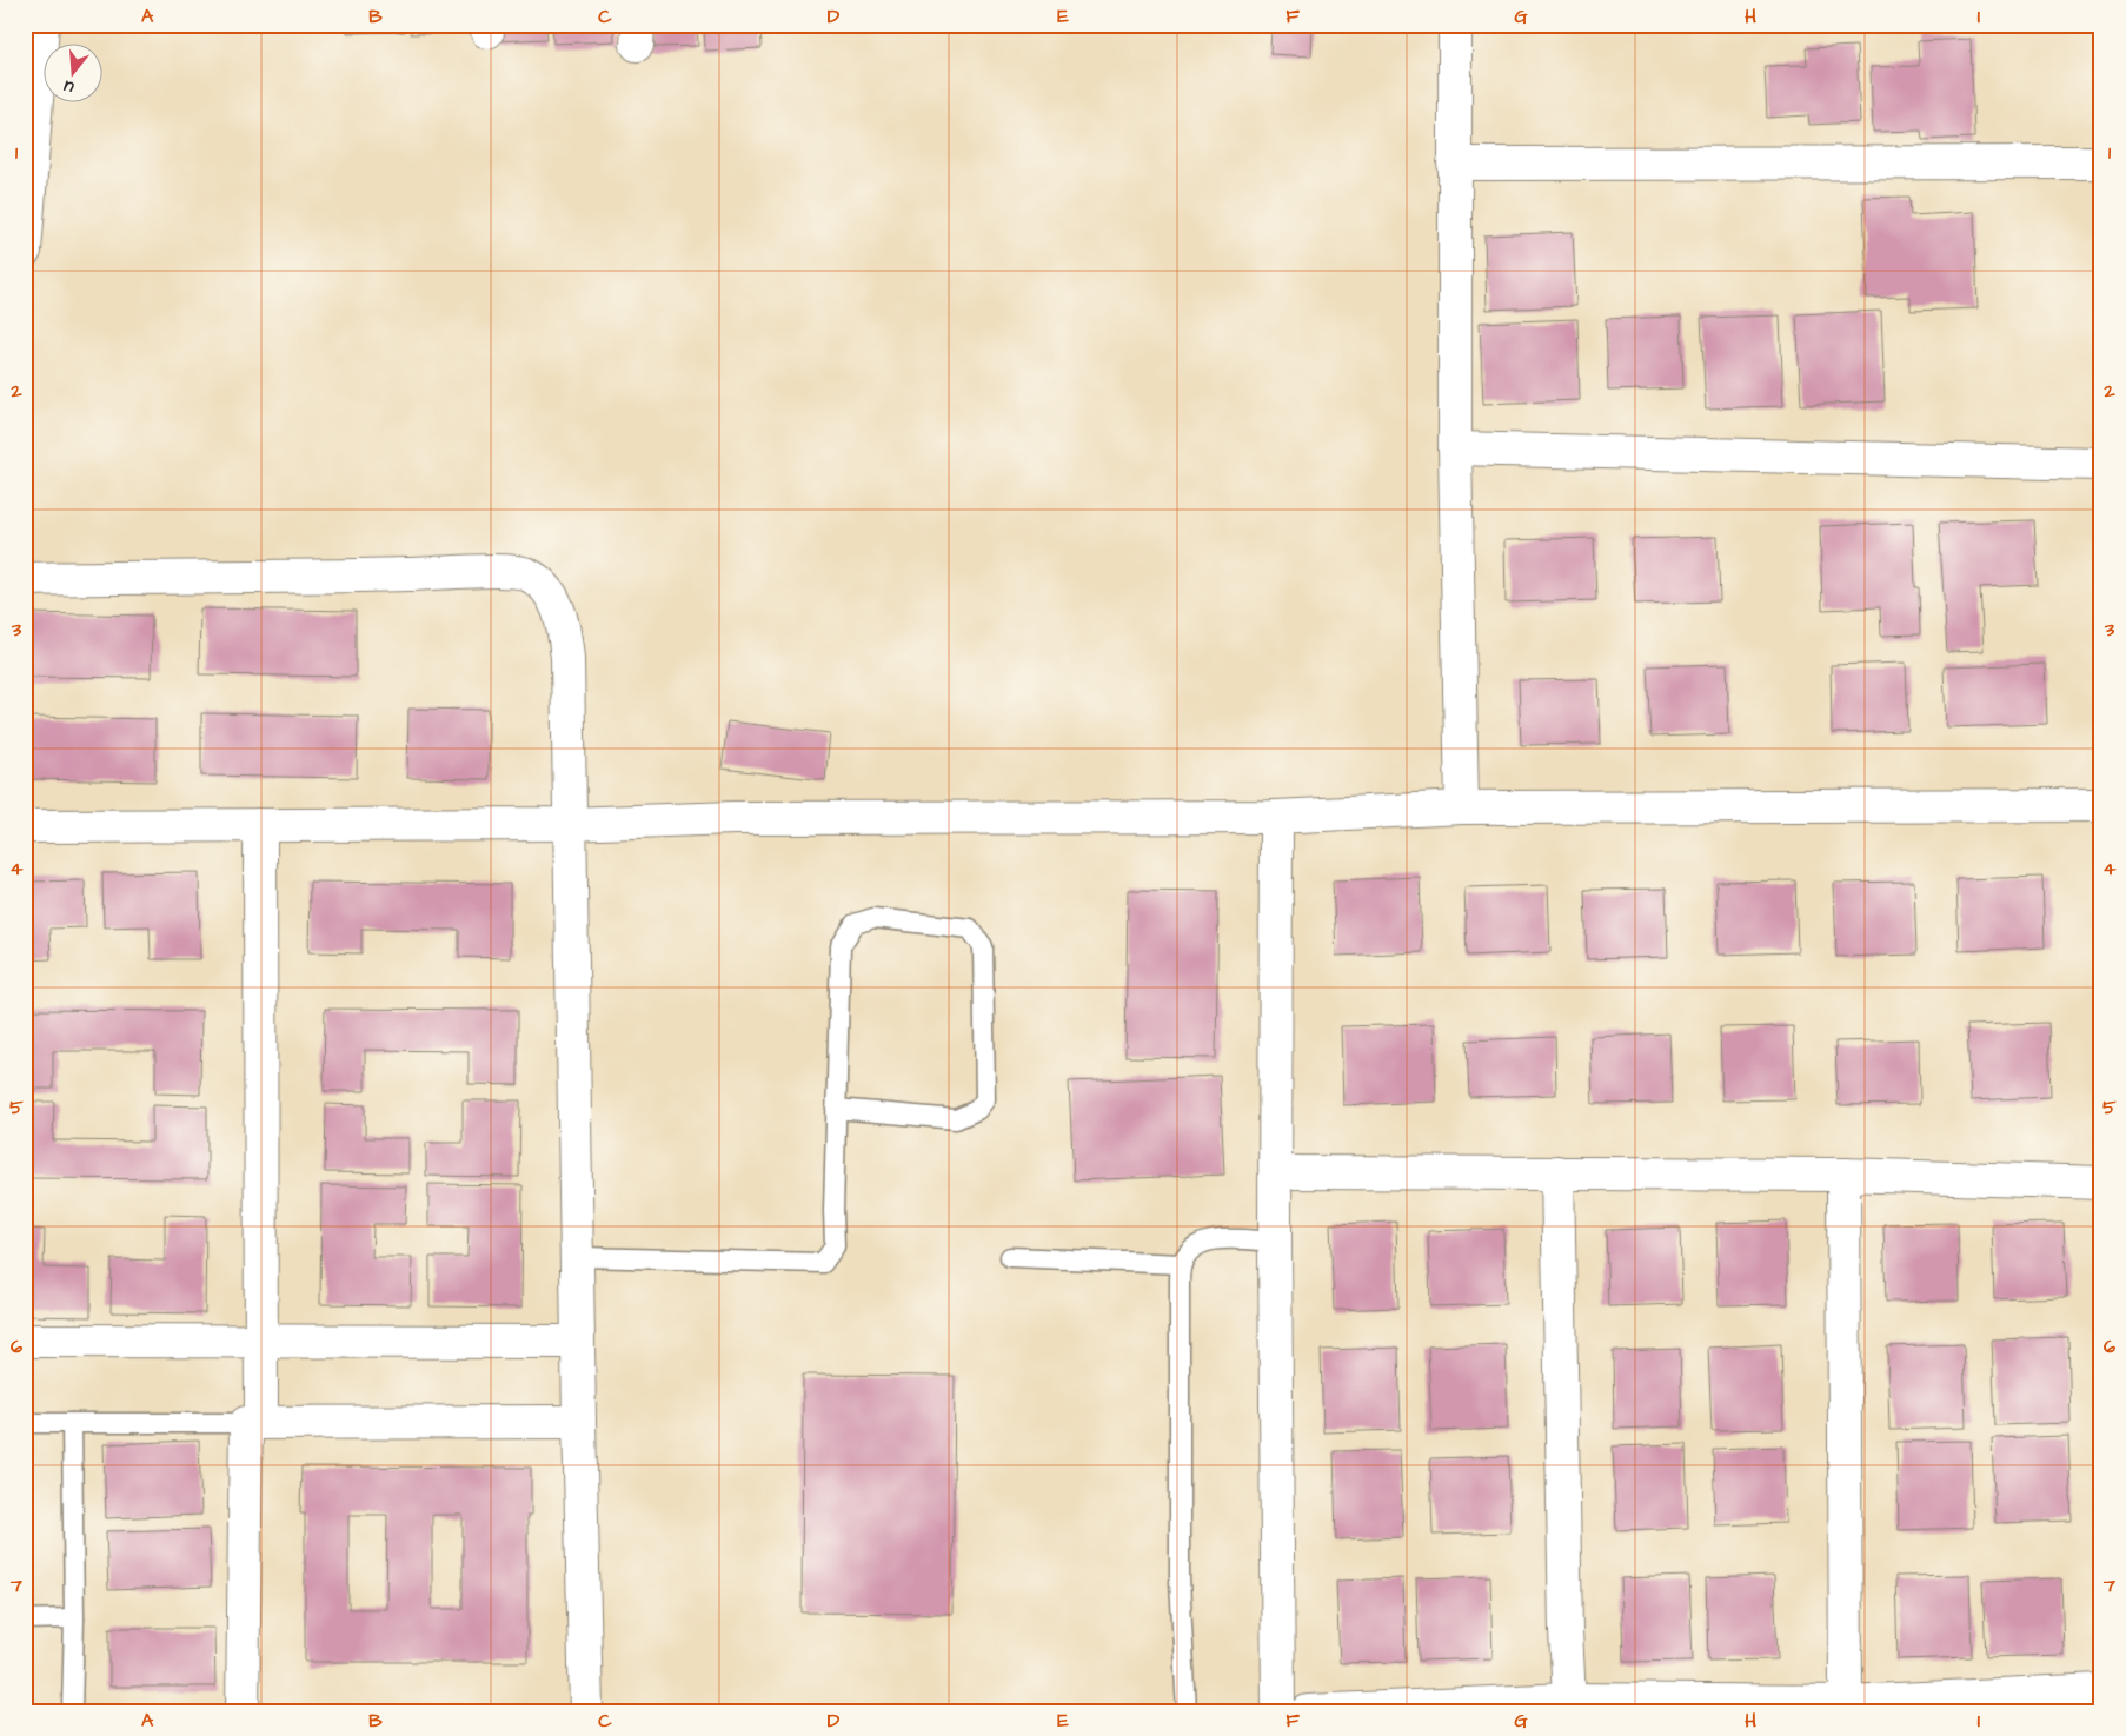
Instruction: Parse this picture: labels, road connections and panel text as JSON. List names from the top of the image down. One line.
{"north":"bottom","grid":{"columns":["A","B","C","D","E","F","G","H","I"],"rows":["1","2","3","4","5","6","7"]}}
